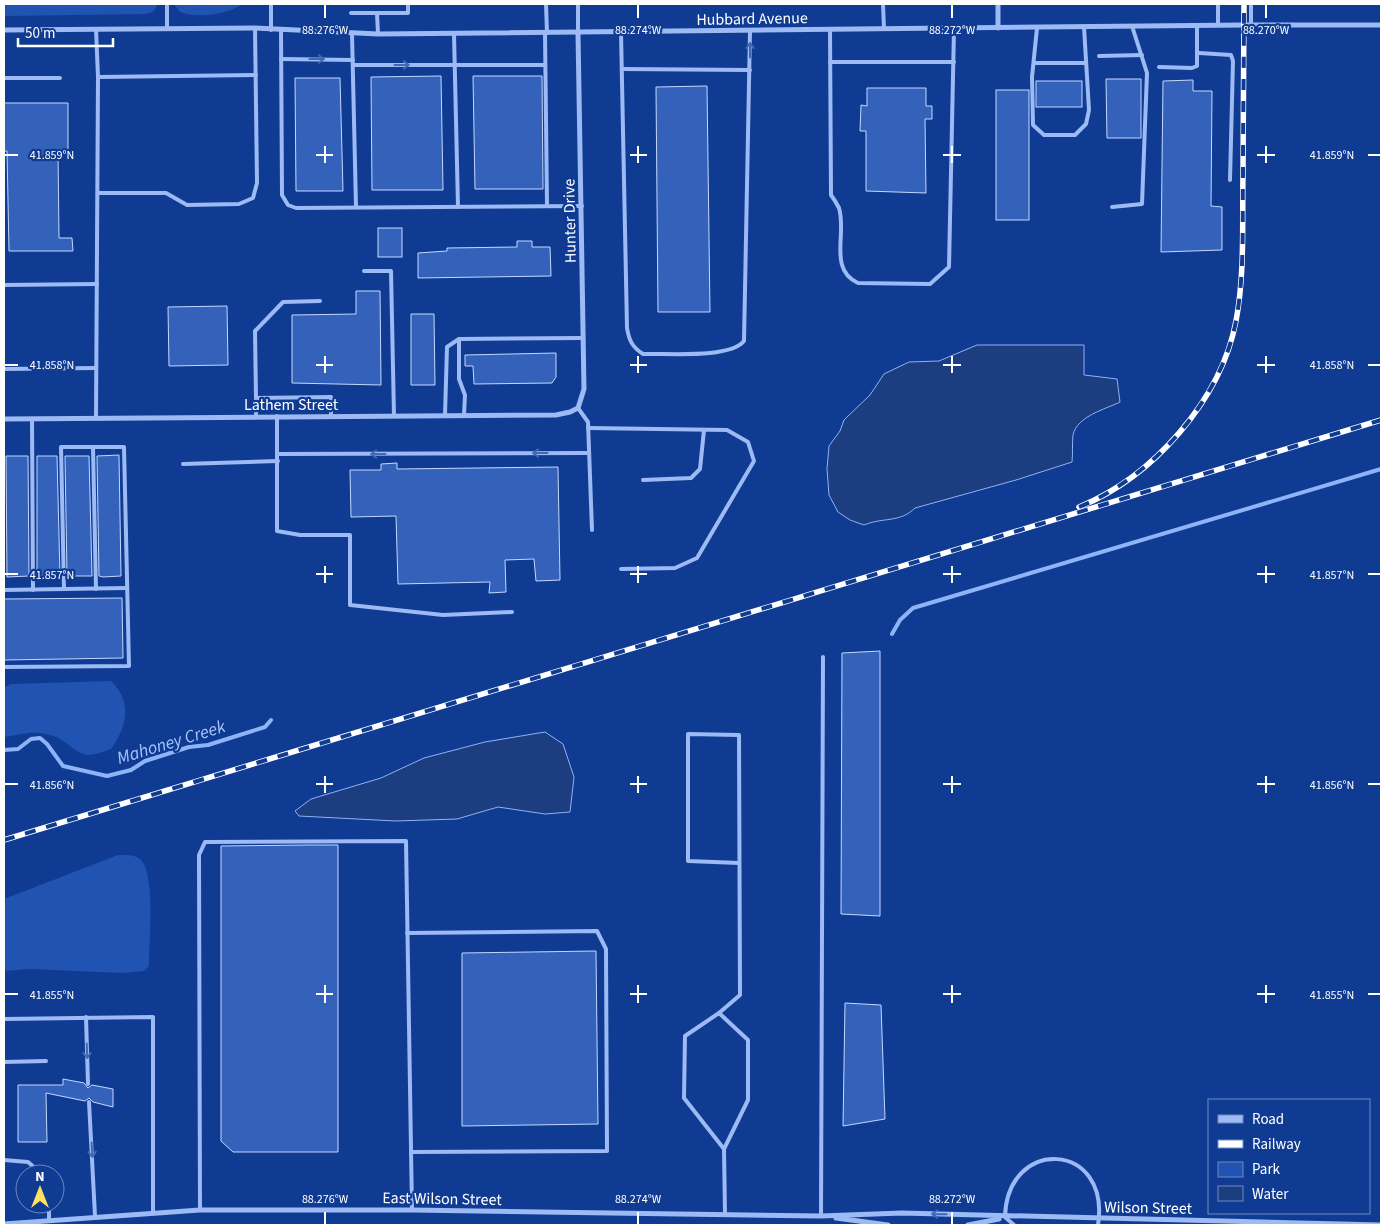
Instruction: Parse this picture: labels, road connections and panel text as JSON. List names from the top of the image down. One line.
{"streets":{"street":["Hubbard Avenue","Hunter Drive","Lathem Street","East Wilson Street","Wilson Street"]},"crossings":[["Hubbard Avenue","Hunter Drive"],["Hunter Drive","Lathem Street"],["East Wilson Street","Wilson Street"]],"water":["Mahoney Creek"],"legend":["Road","Railway","Park","Water"],"scale_bar":"50 m","north":"top","coordinates":["88.276°W","88.274°W","88.272°W","88.270°W","41.859°N","41.858°N","41.857°N","41.856°N","41.855°N"]}
